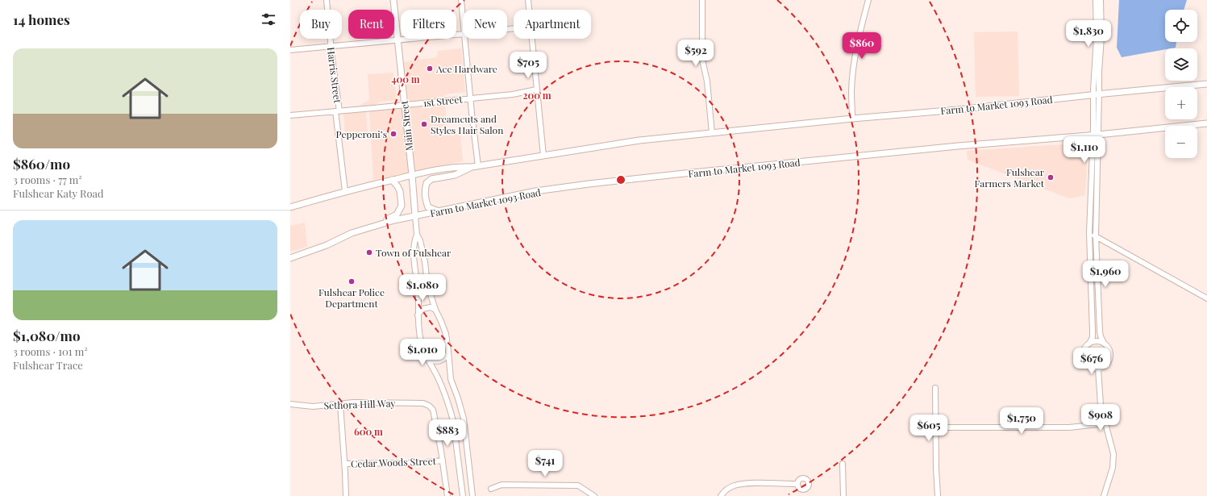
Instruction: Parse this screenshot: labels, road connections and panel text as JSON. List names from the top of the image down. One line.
{"streets":{"main road":["Farm to Market 1093 Road","Main Street"],"street":["Harris Street","1st Street","Sethora Hill Way","Cedar Woods Street"]},"crossings":[["Harris Street","1st Street"],["Harris Street","Farm to Market 1093 Road"],["1st Street","Main Street"],["Farm to Market 1093 Road","Main Street"],["Sethora Hill Way","Cedar Woods Street"]],"places":["Ace Hardware","Dreamcuts and Styles Hair Salon","Pepperoni’s","Fulshear Farmers Market","Town of Fulshear","Fulshear Police Department"],"page":{"heading":"14 homes","map_buttons":["+","−"],"chip":["Buy","Rent","Filters","New","Apartment"],"price":["$1,830","$860","$592","$705","$1,110","$1,960","$1,080","$1,010","$676","$908","$1,750","$605","$883","$741"],"list":[{"name":"$860/mo","note":"3 rooms · 77 m² · Fulshear Katy Road"},{"name":"$1,080/mo","note":"3 rooms · 101 m² · Fulshear Trace"}]},"rings":["400 m","200 m","600 m"]}
